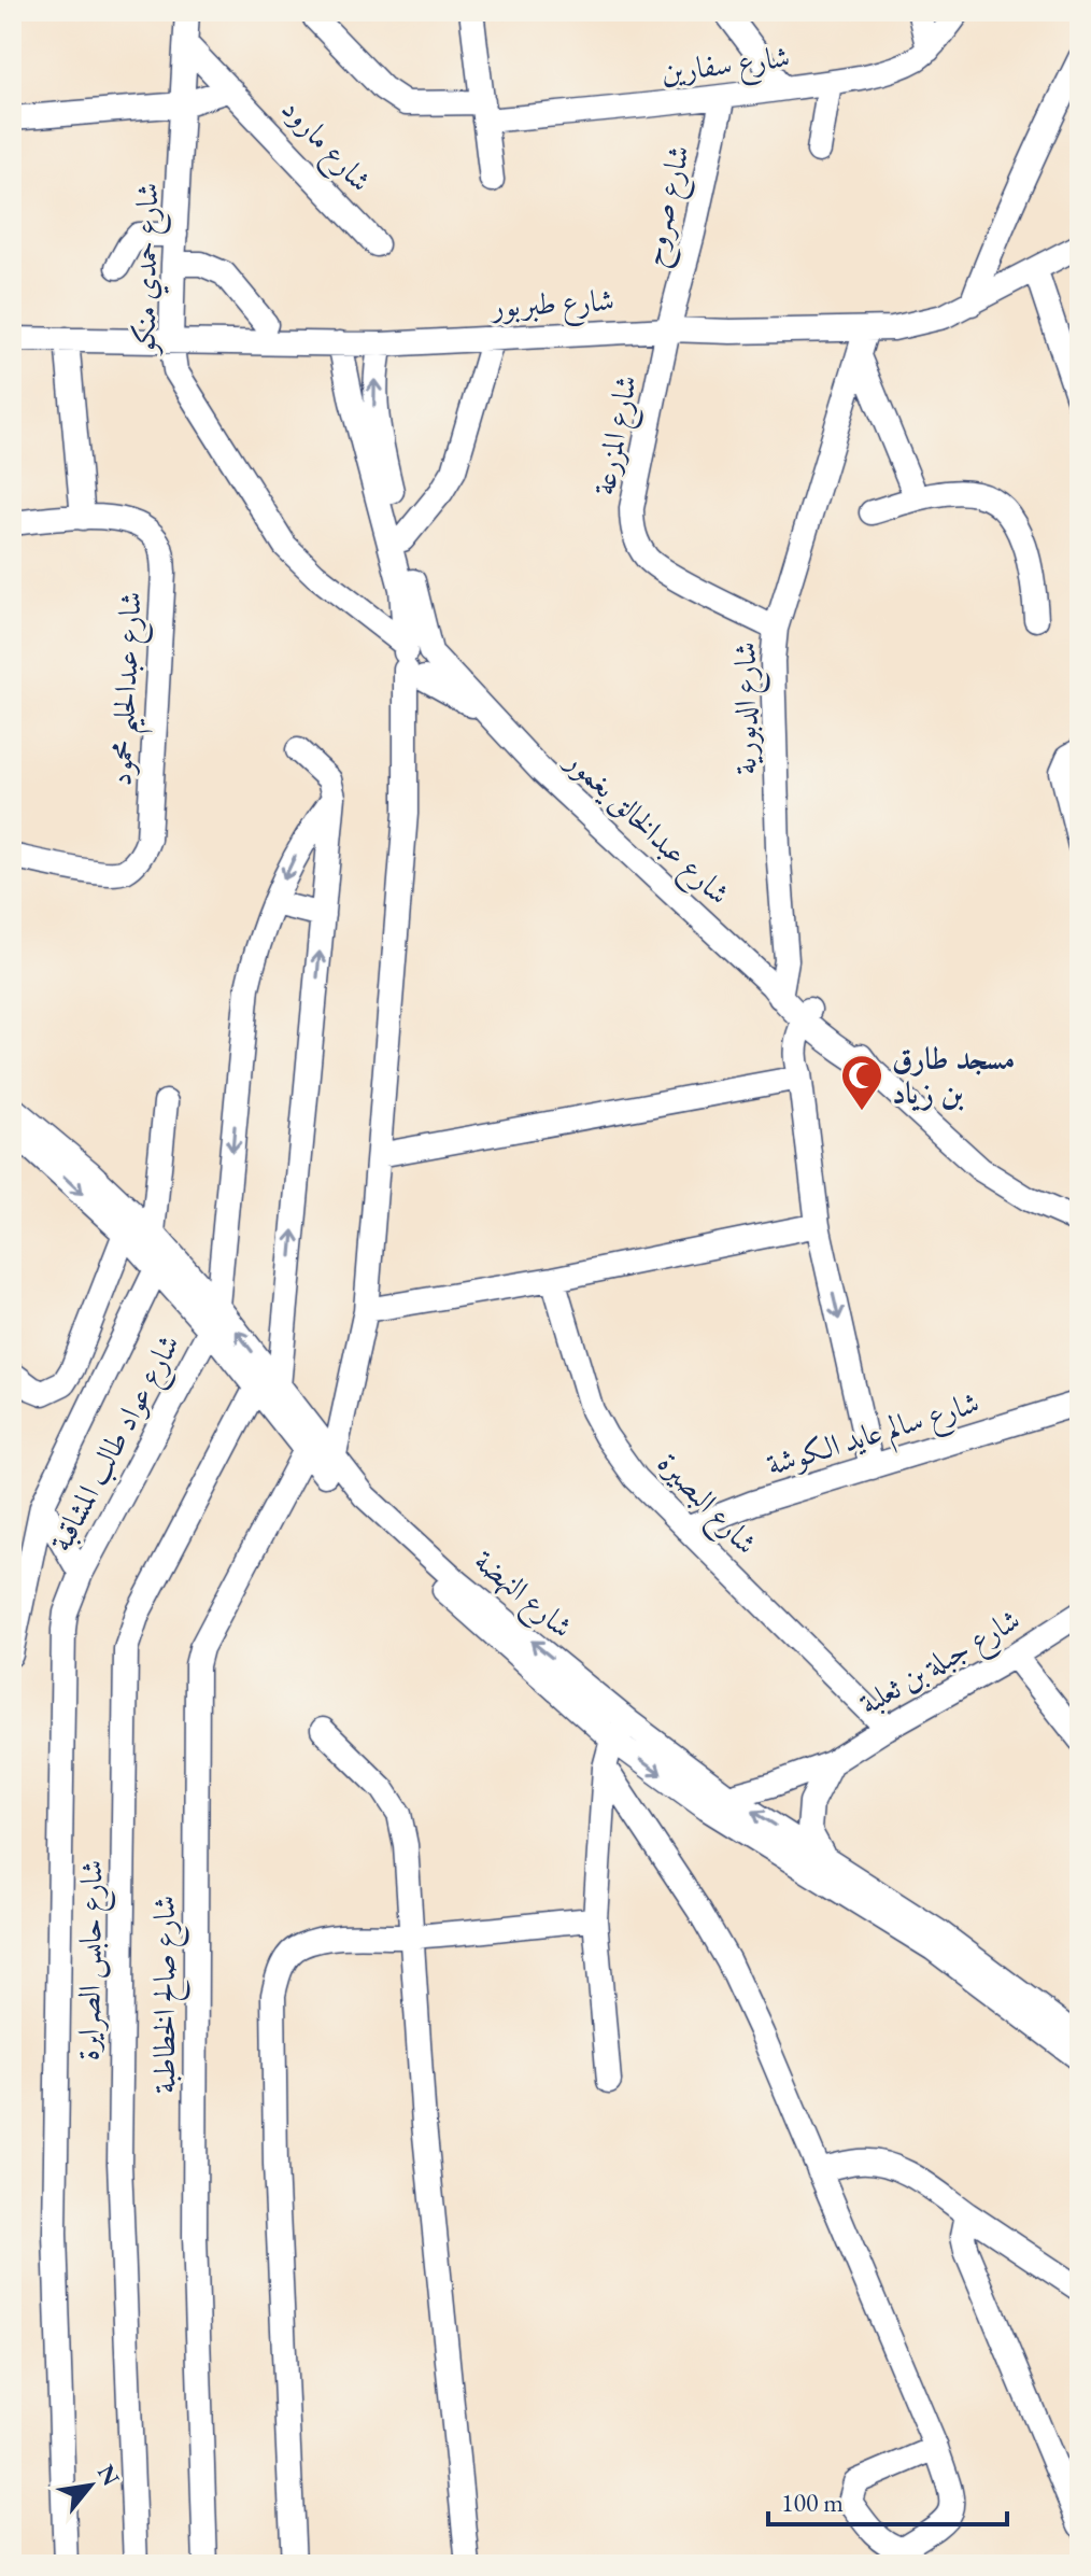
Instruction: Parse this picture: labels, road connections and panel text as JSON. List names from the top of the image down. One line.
{"streets":{"street":["شارع سفارين","شارع مارود","شارع صروح","شارع حمدي منكو","شارع طبربور","شارع المزرعة","شارع عبدالحليم محمود","شارع الدبورية","شارع عبدالخالق يغمور","شارع سالم عايد الكوشة","شارع عواد طالب المشاقبة","شارع البصيرة","شارع النهضة","شارع جبلة بن ثعلبة","شارع حابس الصرايرة","شارع صالح الخطاطبة"]},"crossings":[["شارع سفارين","شارع صروح"],["شارع مارود","شارع حمدي منكو"],["شارع صروح","شارع طبربور"],["شارع صروح","شارع المزرعة"],["شارع حمدي منكو","شارع طبربور"],["شارع حمدي منكو","شارع عبدالخالق يغمور"],["شارع طبربور","شارع المزرعة"],["شارع طبربور","شارع الدبورية"],["شارع المزرعة","شارع الدبورية"],["شارع الدبورية","شارع عبدالخالق يغمور"],["شارع سالم عايد الكوشة","شارع البصيرة"],["شارع عواد طالب المشاقبة","شارع النهضة"],["شارع البصيرة","شارع جبلة بن ثعلبة"],["شارع النهضة","شارع جبلة بن ثعلبة"],["شارع النهضة","شارع حابس الصرايرة"],["شارع النهضة","شارع صالح الخطاطبة"]],"places":{"mosque":["مسجد طارق بن زياد"]},"scale_bar":"100 m","north":"top right"}
